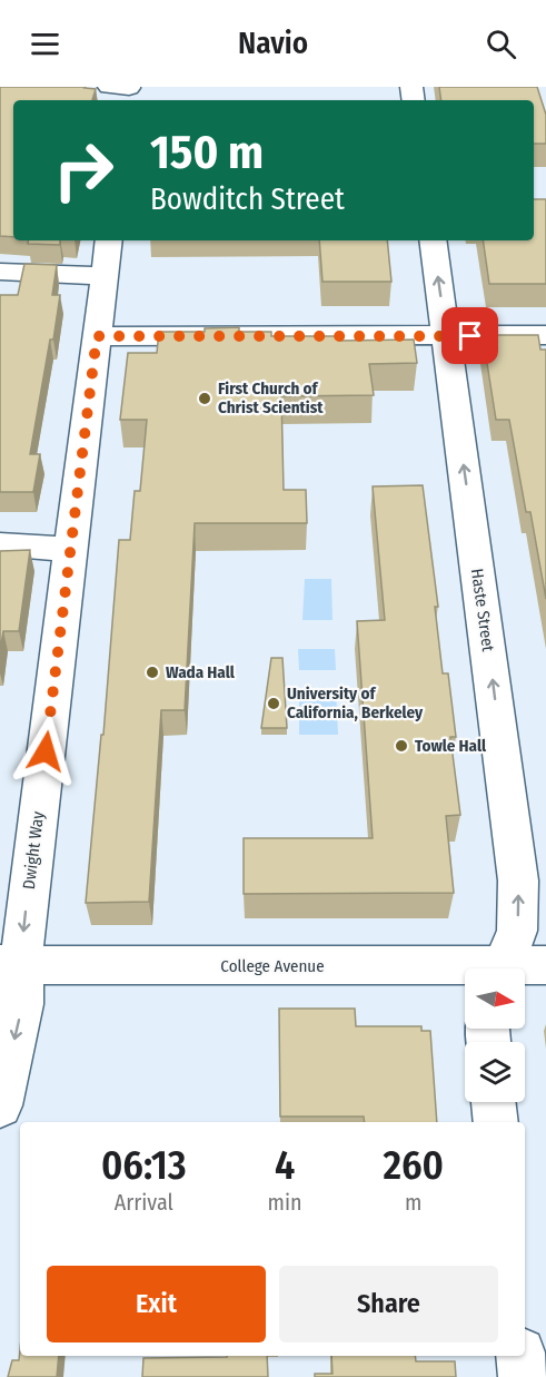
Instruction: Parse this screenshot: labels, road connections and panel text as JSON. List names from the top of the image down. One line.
{"streets":{"street":["Haste Street","Dwight Way","College Avenue"]},"crossings":[["Dwight Way","College Avenue"]],"one_way":["Haste Street","Dwight Way"],"places":["First Church of Christ Scientist","Wada Hall","University of California, Berkeley","Towle Hall"],"north":"right","page":{"header":"Navio","turn":["150 m","Bowditch Street"],"eta":["06:13","Arrival","4","min","260","m"],"buttons":["Exit","Share"]}}
